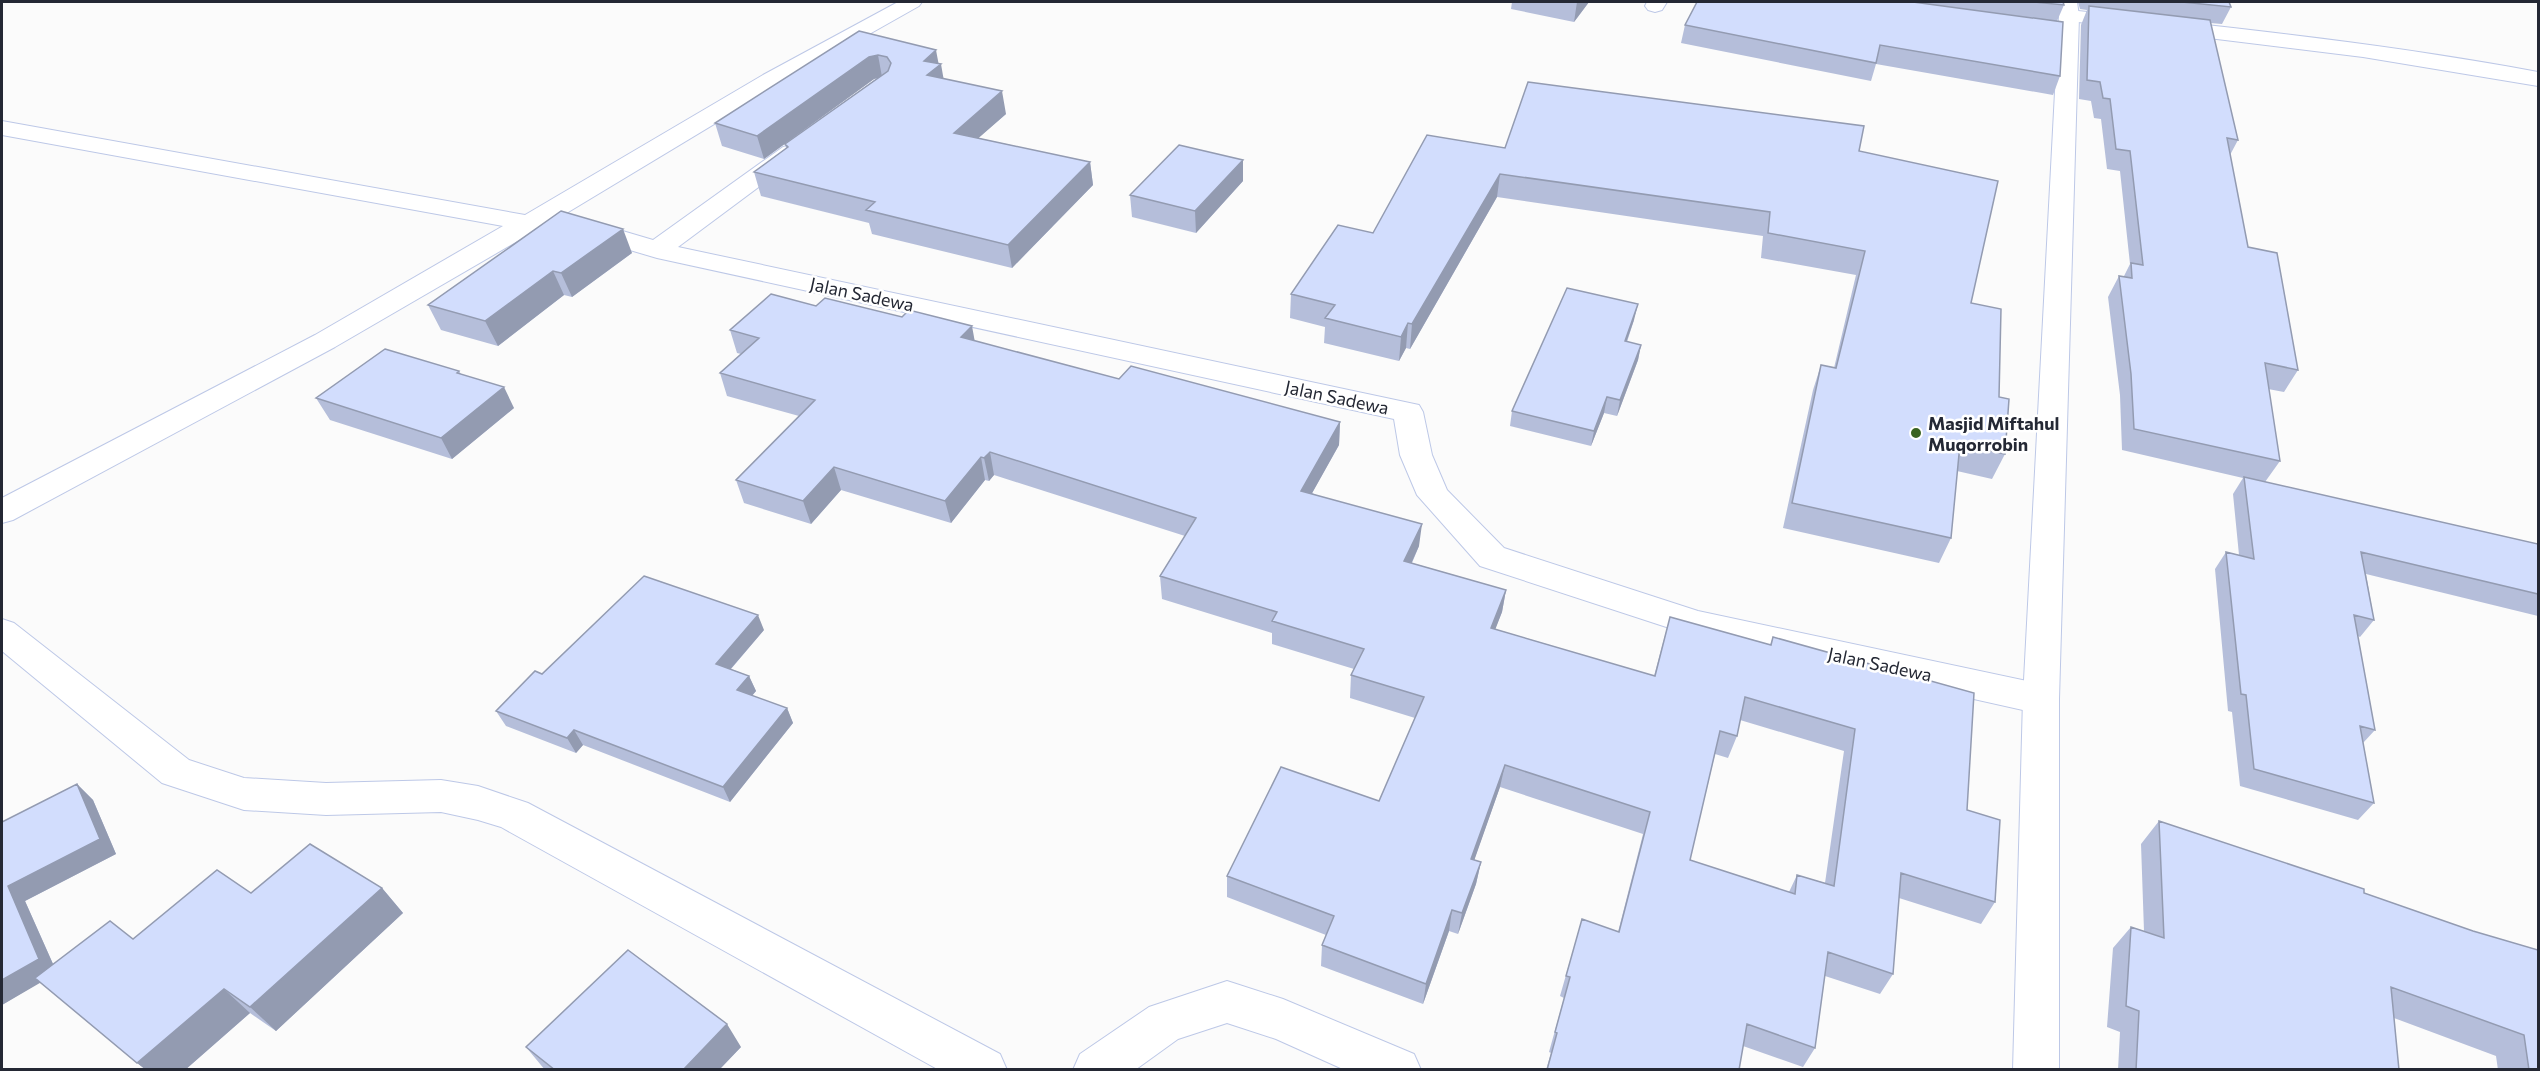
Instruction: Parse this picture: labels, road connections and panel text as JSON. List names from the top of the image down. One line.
{"streets":{"street":["Jalan Sadewa"]},"places":["Masjid Miftahul Muqorrobin"]}
